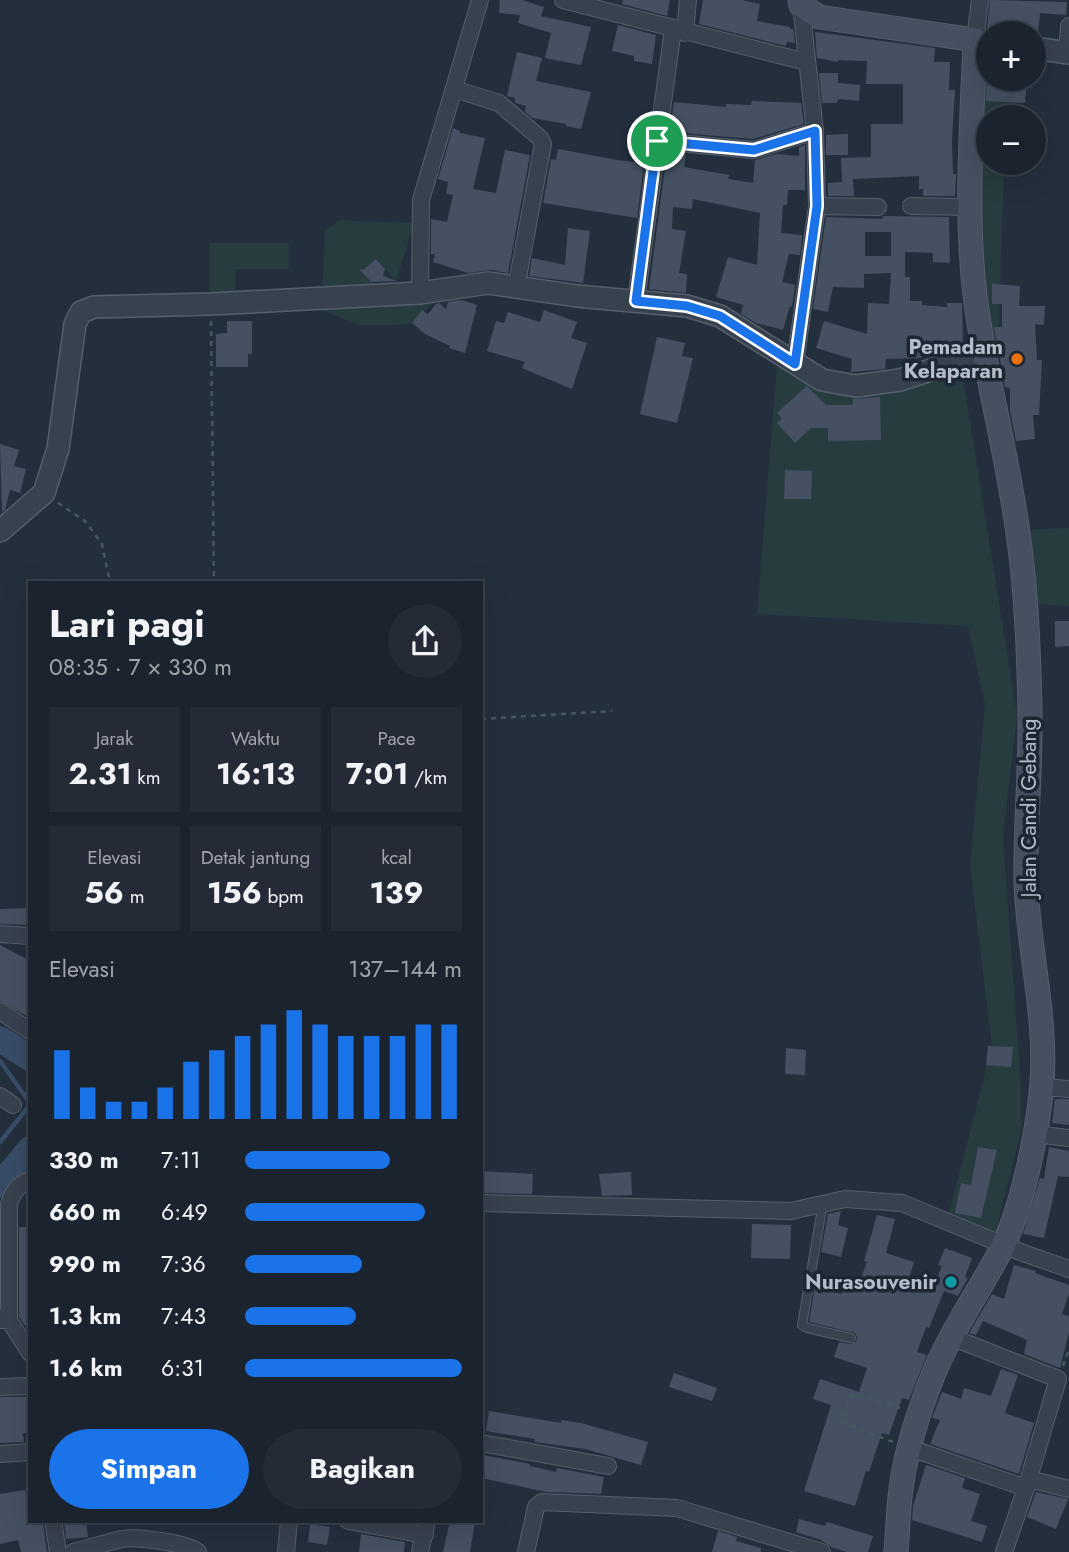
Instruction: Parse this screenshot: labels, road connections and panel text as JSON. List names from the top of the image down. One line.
{"streets":{"main road":["Jalan Candi Gebang"]},"places":["Pemadam Kelaparan","Nurasouvenir"],"page":{"map_buttons":["+","−"],"heading":["Lari pagi","08:35 · 7 × 330 m"],"stats":[["Jarak","2.31 km"],["Waktu","16:13"],["Pace","7:01 /km"],["Elevasi","56 m"],["Detak jantung","156 bpm"],["kcal","139"]],"chart":["Elevasi","137–144 m"],"list":[{"name":"330 m","note":"7:11"},{"name":"660 m","note":"6:49"},{"name":"990 m","note":"7:36"},{"name":"1.3 km","note":"7:43"},{"name":"1.6 km","note":"6:31"}],"buttons":["Simpan","Bagikan"]}}
